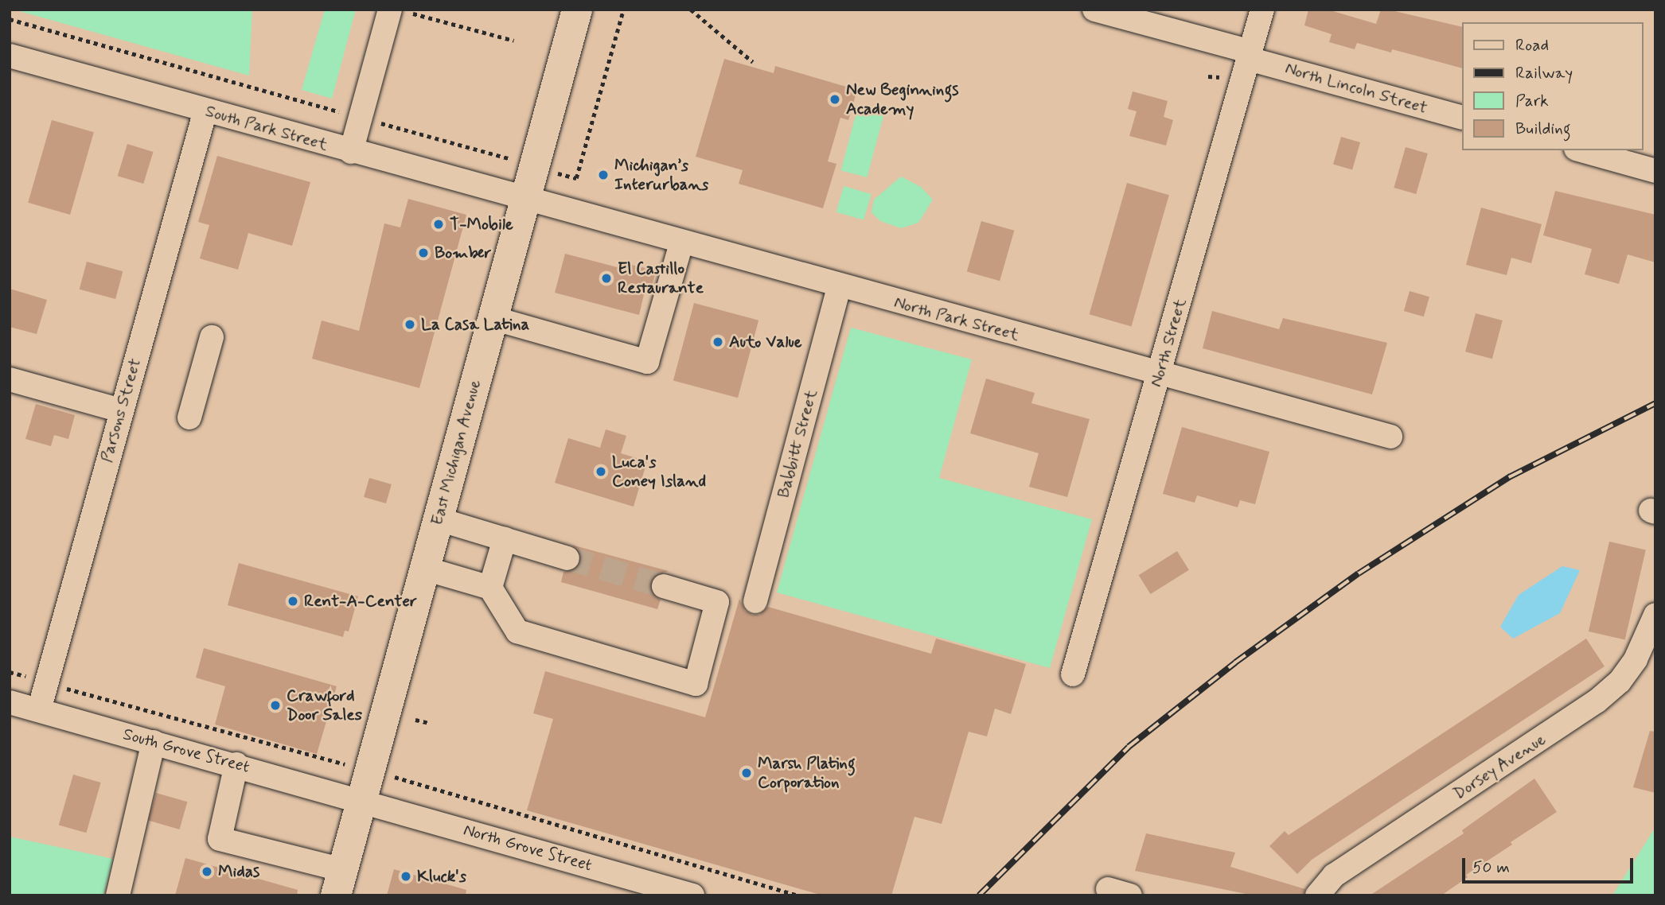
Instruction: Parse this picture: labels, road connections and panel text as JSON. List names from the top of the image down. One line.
{"streets":{"main road":["East Michigan Avenue"],"street":["North Lincoln Street","South Park Street","North Park Street","North Street","Parsons Street","Babbitt Street","South Grove Street","Dorsey Avenue","North Grove Street"]},"crossings":[["North Lincoln Street","North Street"],["South Park Street","North Park Street"],["South Park Street","Parsons Street"],["South Park Street","East Michigan Avenue"],["North Park Street","North Street"],["North Park Street","Babbitt Street"],["North Park Street","East Michigan Avenue"],["Parsons Street","South Grove Street"],["East Michigan Avenue","South Grove Street"],["East Michigan Avenue","North Grove Street"],["South Grove Street","North Grove Street"]],"places":["New Beginnings Academy","Michigan’s Interurbans","T-Mobile","Bomber","El Castillo Restaurante","La Casa Latina","Auto Value","Luca's Coney Island","Rent-A-Center","Crawford Door Sales","Marsh Plating Corporation","Midas","Kluck's"],"legend":["Road","Railway","Park","Building"],"scale_bar":"50 m"}
